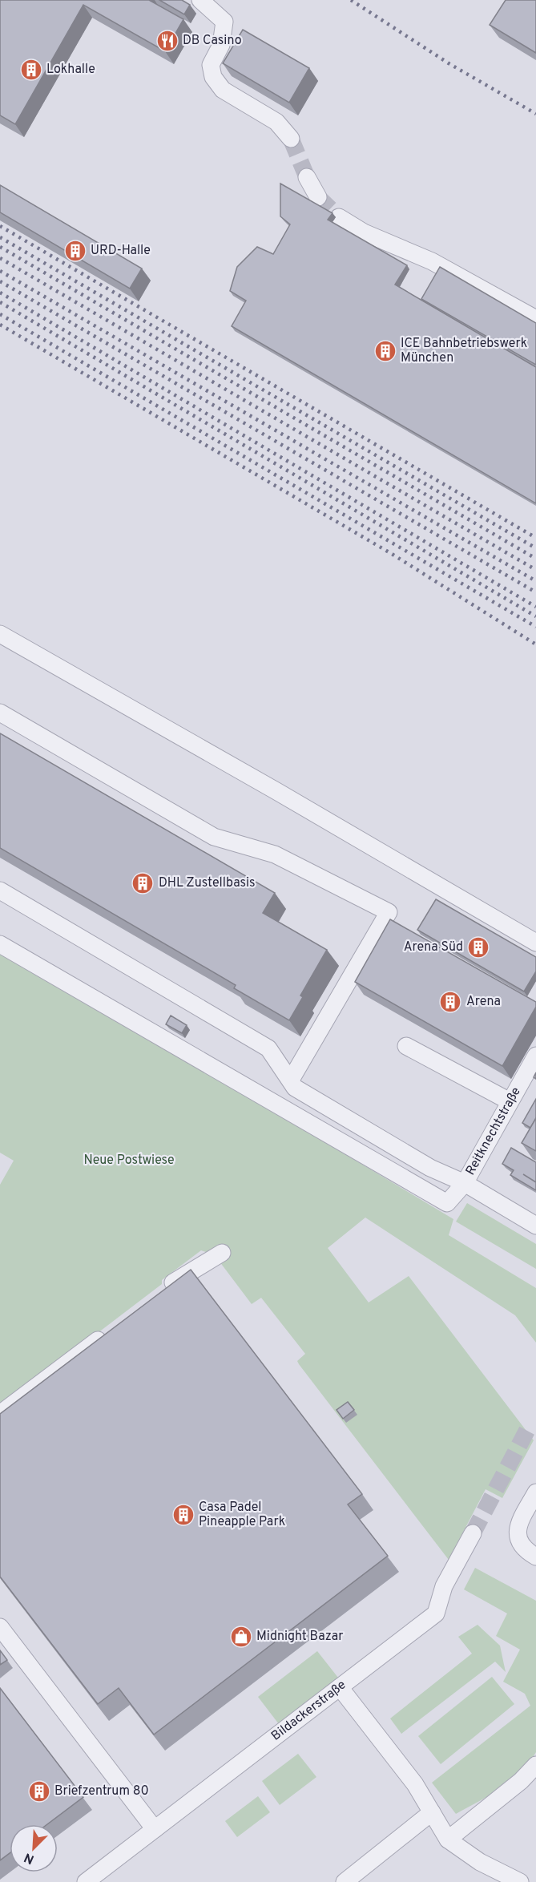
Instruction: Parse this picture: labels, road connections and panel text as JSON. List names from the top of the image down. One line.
{"streets":{"street":["Reitknechtstraße","Bildackerstraße"]},"parks":["Neue Postwiese"],"places":{"restaurant":["DB Casino"],"building":["Lokhalle","URD-Halle","ICE Bahnbetriebswerk München","DHL Zustellbasis","Arena Süd","Arena","Casa Padel Pineapple Park","Briefzentrum 80"],"shop":["Midnight Bazar"]},"north":"bottom left"}
